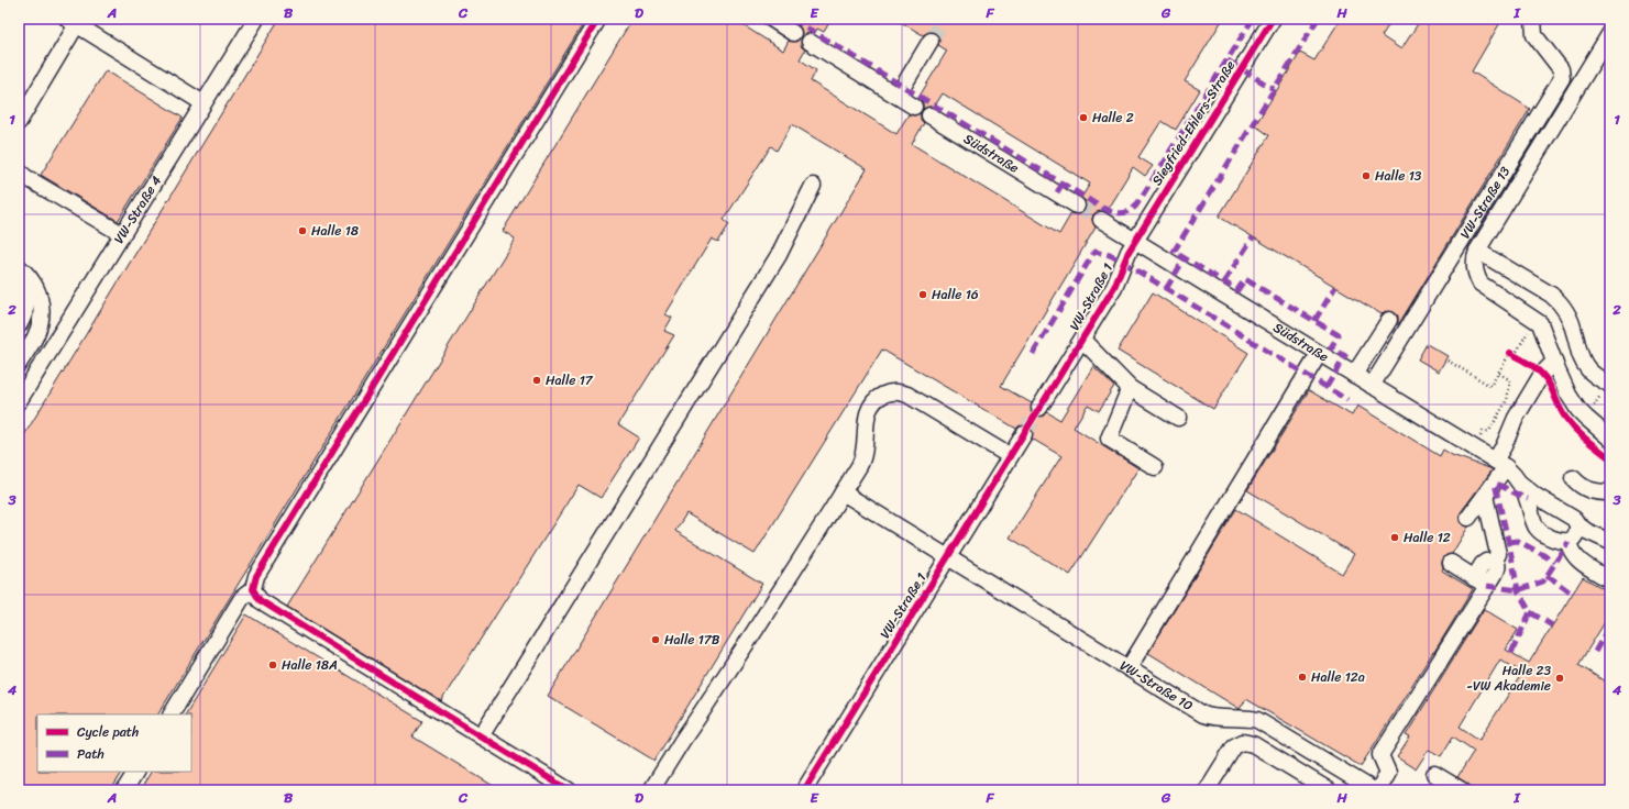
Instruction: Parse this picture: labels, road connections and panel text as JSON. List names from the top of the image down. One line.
{"streets":{"street":["Siegfried-Ehlers-Straße","Südstraße","VW-Straße 13","VW-Straße 4","VW-Straße 1","VW-Straße 10"]},"crossings":[["Siegfried-Ehlers-Straße","Südstraße"],["Siegfried-Ehlers-Straße","VW-Straße 1"],["Südstraße","VW-Straße 13"],["Südstraße","VW-Straße 1"],["VW-Straße 1","VW-Straße 10"]],"places":["Halle 2","Halle 13","Halle 18","Halle 16","Halle 17","Halle 12","Halle 17B","Halle 18A","Halle 12a","Halle 23 -VW Akademie"],"legend":["Cycle path","Path"],"grid":{"columns":["A","B","C","D","E","F","G","H","I"],"rows":["1","2","3","4"]}}
